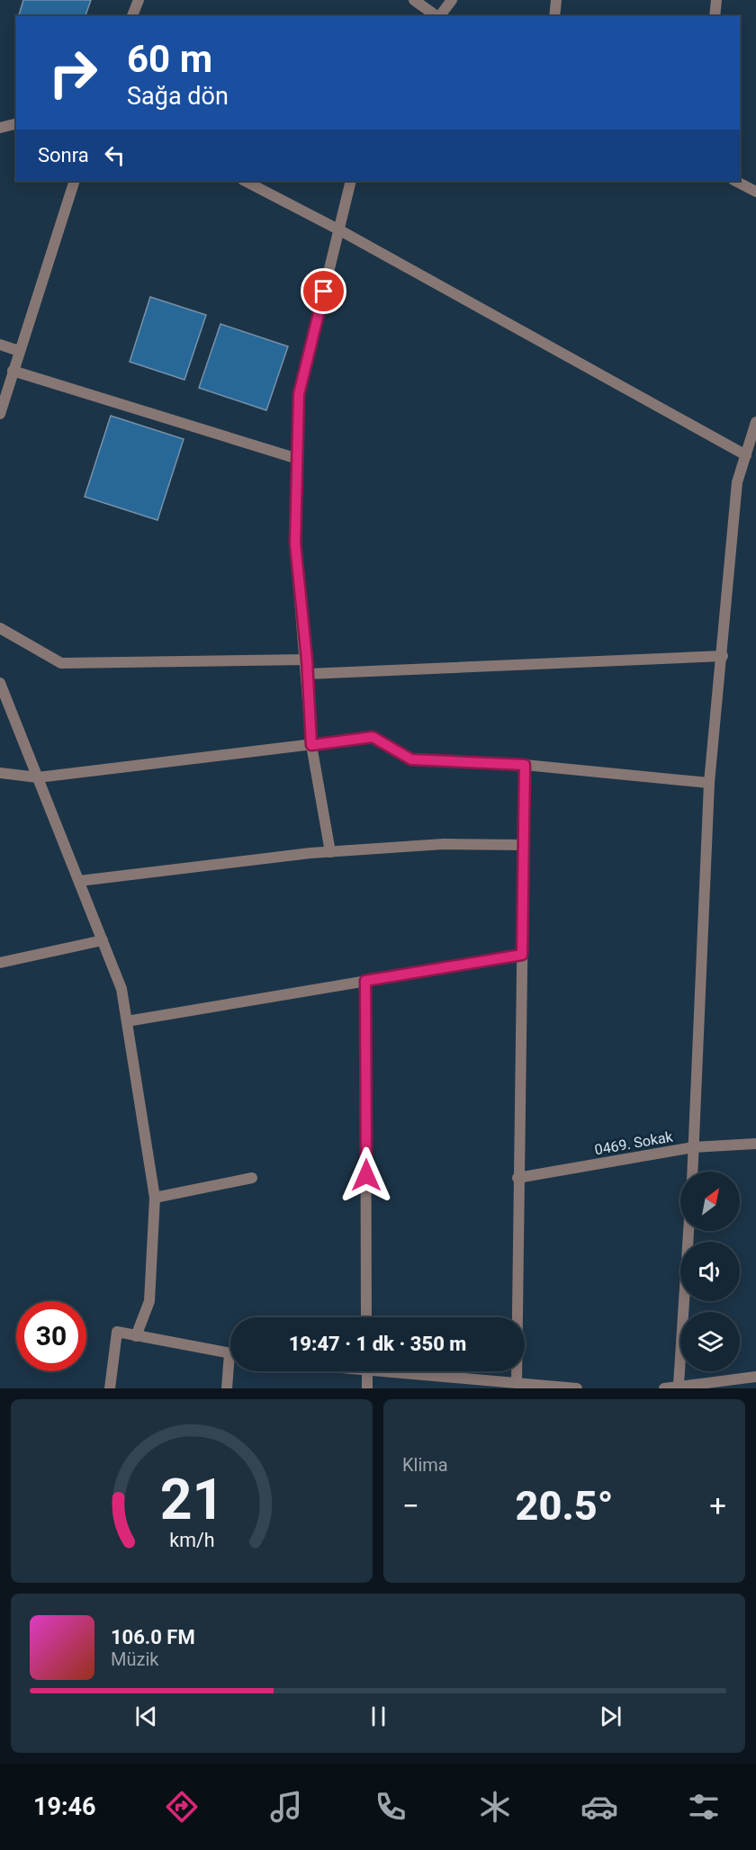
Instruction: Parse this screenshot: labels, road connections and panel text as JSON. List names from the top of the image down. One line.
{"streets":{"street":["0469. Sokak"]},"north":"top right","page":{"turn":["60 m","Sağa dön"],"then":"Sonra","limit":"30","trip":"19:47 · 1 dk · 350 m","tile":"Klima","heat":["−","20.5°","+"],"song":["106.0 FM","Müzik"],"tabs":"19:46","gauge":["21","km/h"]}}
